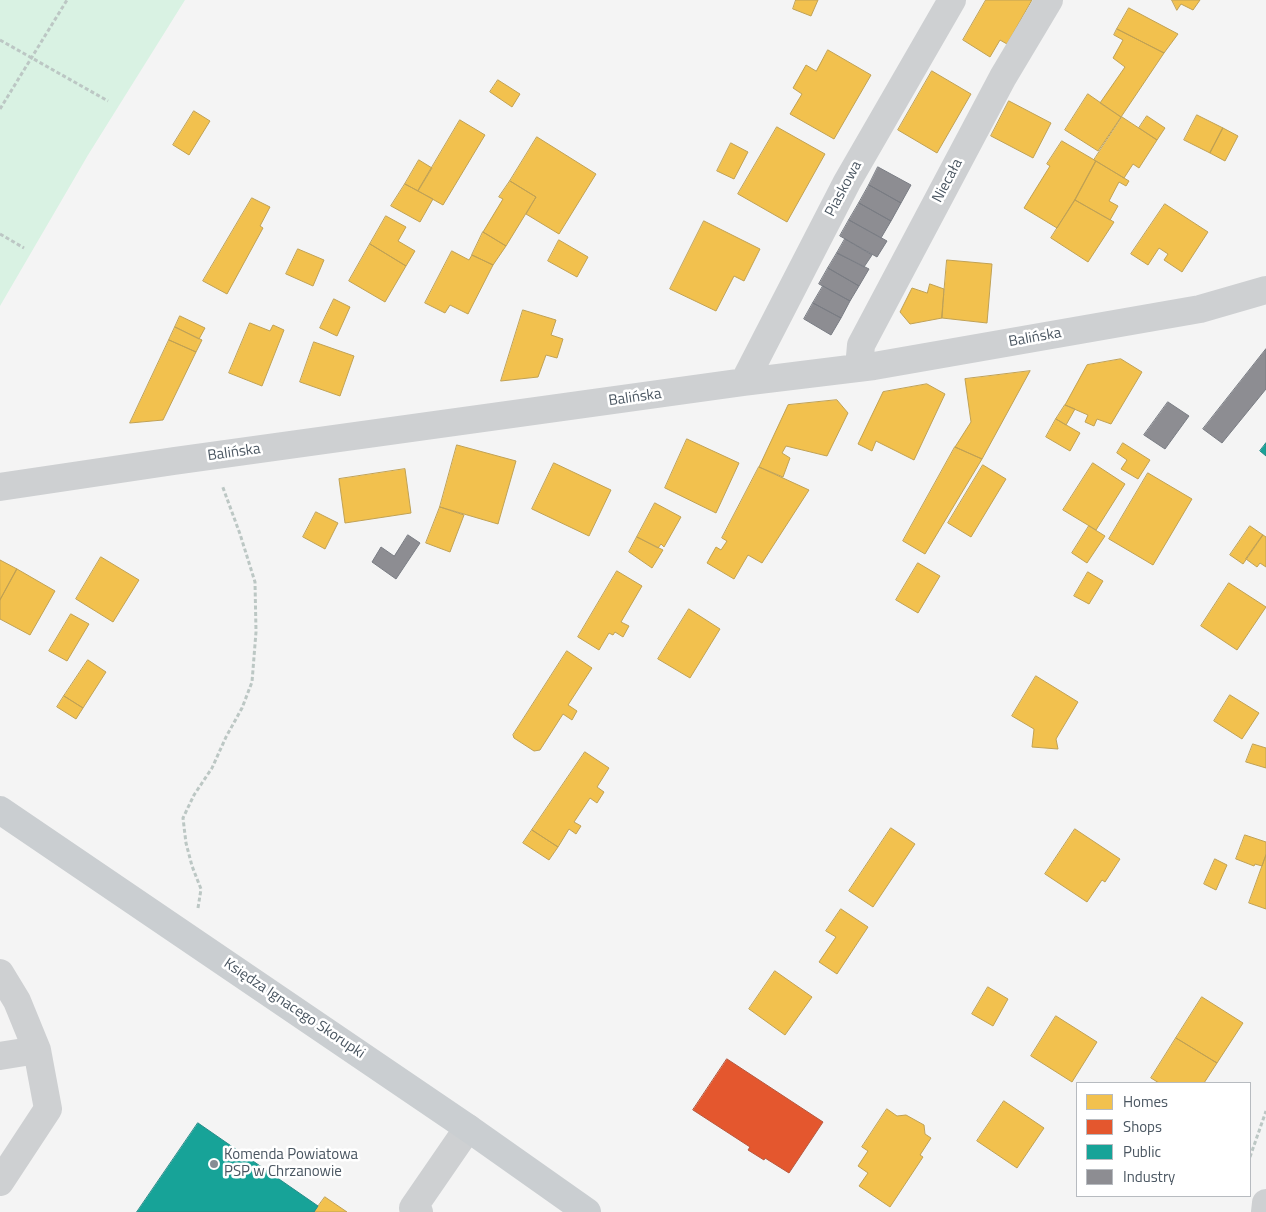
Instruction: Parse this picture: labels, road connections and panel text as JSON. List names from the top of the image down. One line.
{"streets":{"main road":["Księdza Ignacego Skorupki"],"street":["Niecała","Piaskowa","Balińska"]},"crossings":[["Niecała","Balińska"],["Piaskowa","Balińska"]],"places":["Komenda Powiatowa PSP w Chrzanowie"],"legend":["Homes","Shops","Public","Industry"]}
